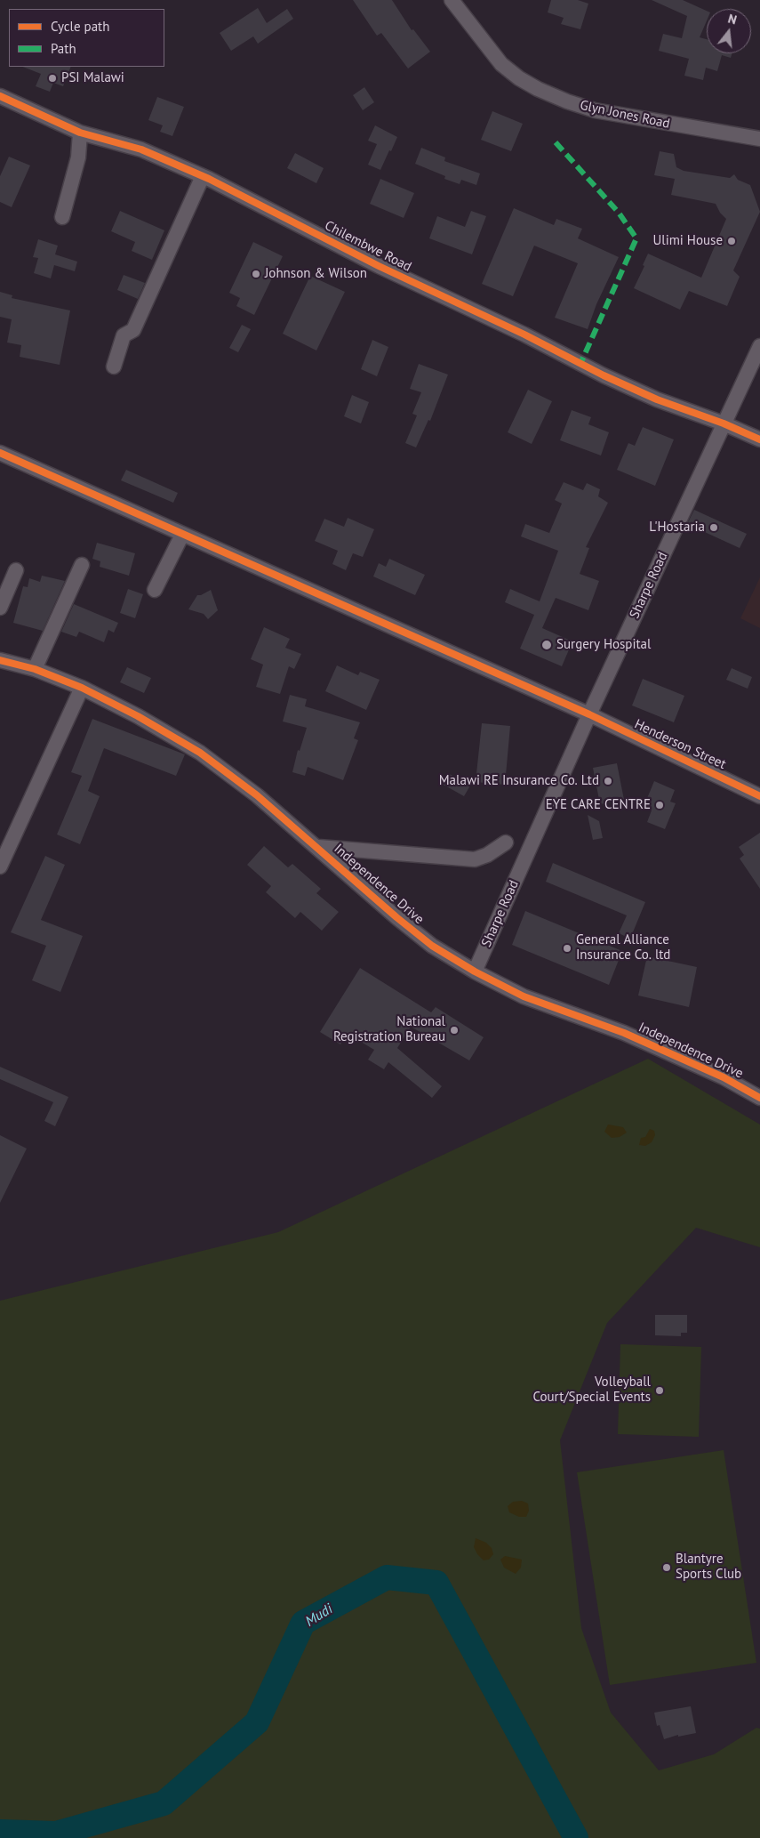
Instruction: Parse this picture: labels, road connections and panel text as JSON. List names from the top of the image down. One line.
{"streets":{"street":["Glyn Jones Road","Chilembwe Road","Sharpe Road","Henderson Street","Independence Drive"]},"crossings":[["Chilembwe Road","Sharpe Road"],["Sharpe Road","Henderson Street"],["Sharpe Road","Independence Drive"]],"water":["Mudi"],"places":["PSI Malawi","Ulimi House","Johnson & Wilson","L'Hostaria","Surgery Hospital","Malawi RE Insurance Co. Ltd","EYE CARE CENTRE","General Alliance Insurance Co. ltd","National Registration Bureau","Volleyball Court/Special Events","Blantyre Sports Club"],"legend":["Cycle path","Path"],"north":"top"}
